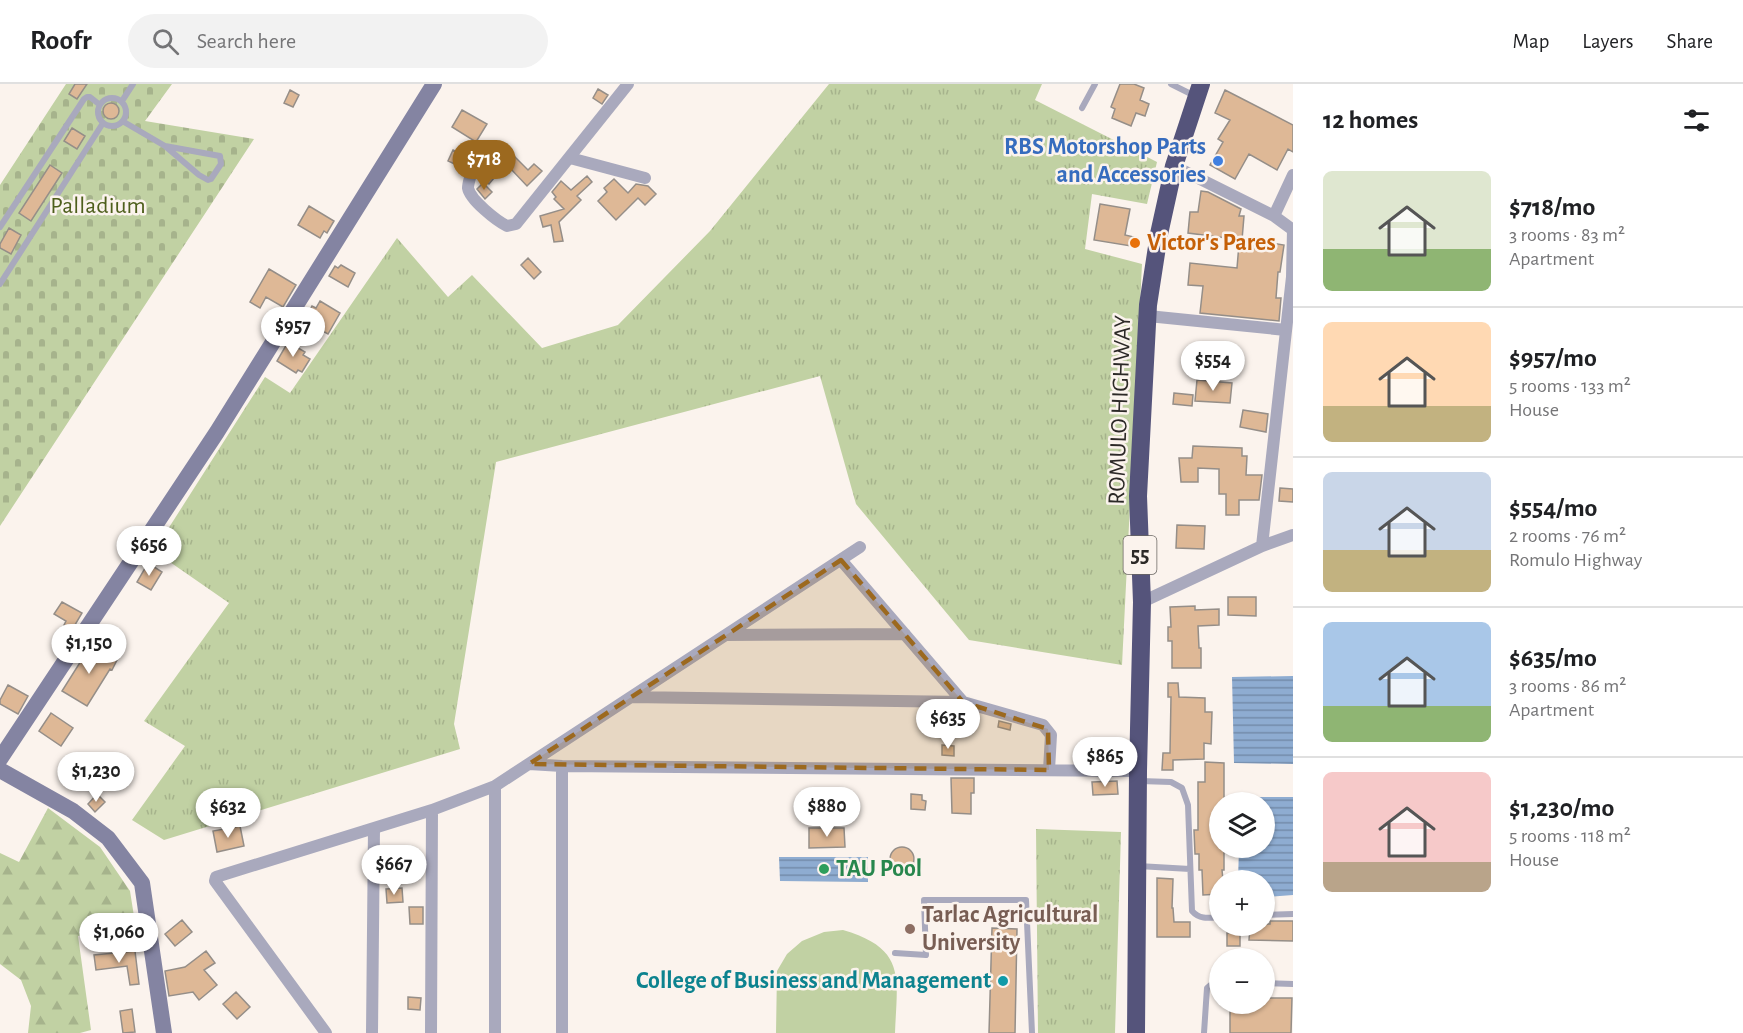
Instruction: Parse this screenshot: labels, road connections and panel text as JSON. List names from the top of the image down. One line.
{"streets":{"highway":["ROMULO HIGHWAY","55"]},"parks":["Palladium"],"places":["RBS Motorshop Parts and Accessories","Victor's Pares","TAU Pool","Tarlac Agricultural University","College of Business and Management"],"page":{"header":"Roofr","search":"Search here","nav":["Map","Layers","Share"],"heading":"12 homes","price":["$718","$957","$554","$656","$1,150","$635","$865","$1,230","$880","$632","$667","$1,060"],"list":[{"name":"$718/mo","note":"3 rooms · 83 m² · Apartment"},{"name":"$957/mo","note":"5 rooms · 133 m² · House"},{"name":"$554/mo","note":"2 rooms · 76 m² · Romulo Highway"},{"name":"$635/mo","note":"3 rooms · 86 m² · Apartment"},{"name":"$1,230/mo","note":"5 rooms · 118 m² · House"}],"map_buttons":["+","−"]}}
